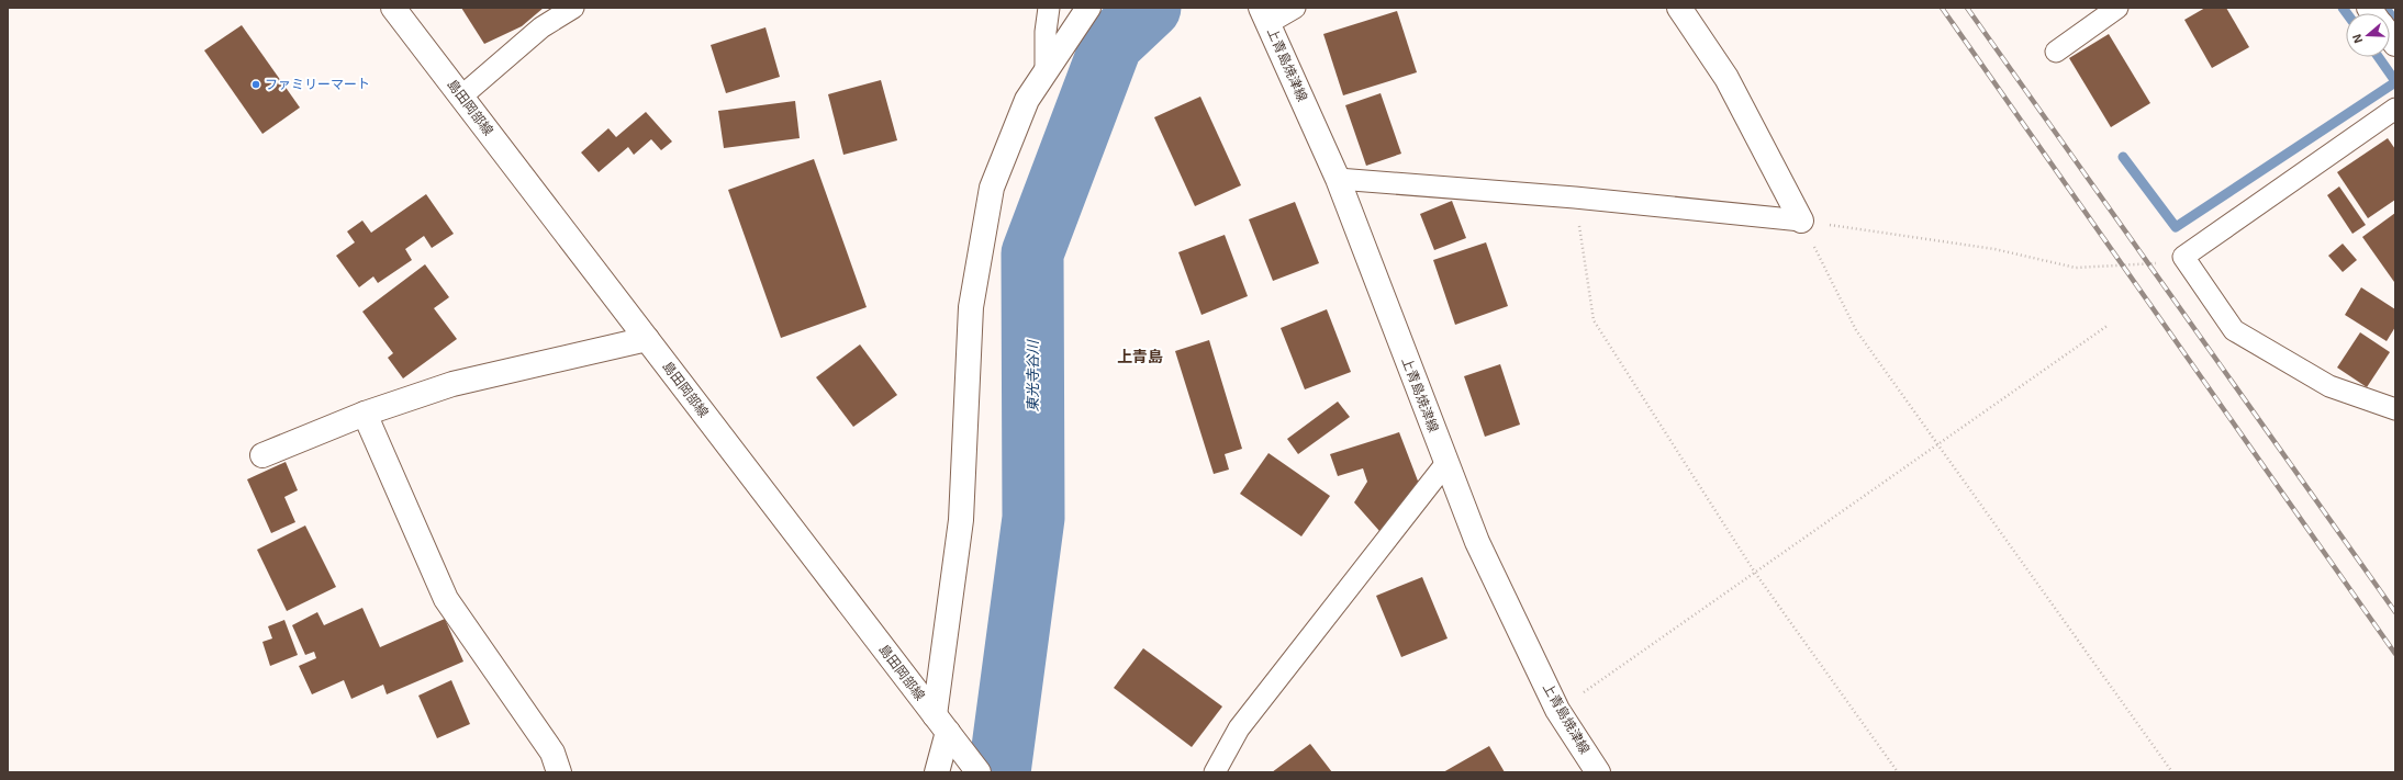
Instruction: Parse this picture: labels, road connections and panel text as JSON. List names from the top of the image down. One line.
{"streets":{"street":["上青島焼津線","島田岡部線"]},"districts":["上青島"],"water":["東光寺谷川"],"places":["ファミリーマート"],"north":"left"}
